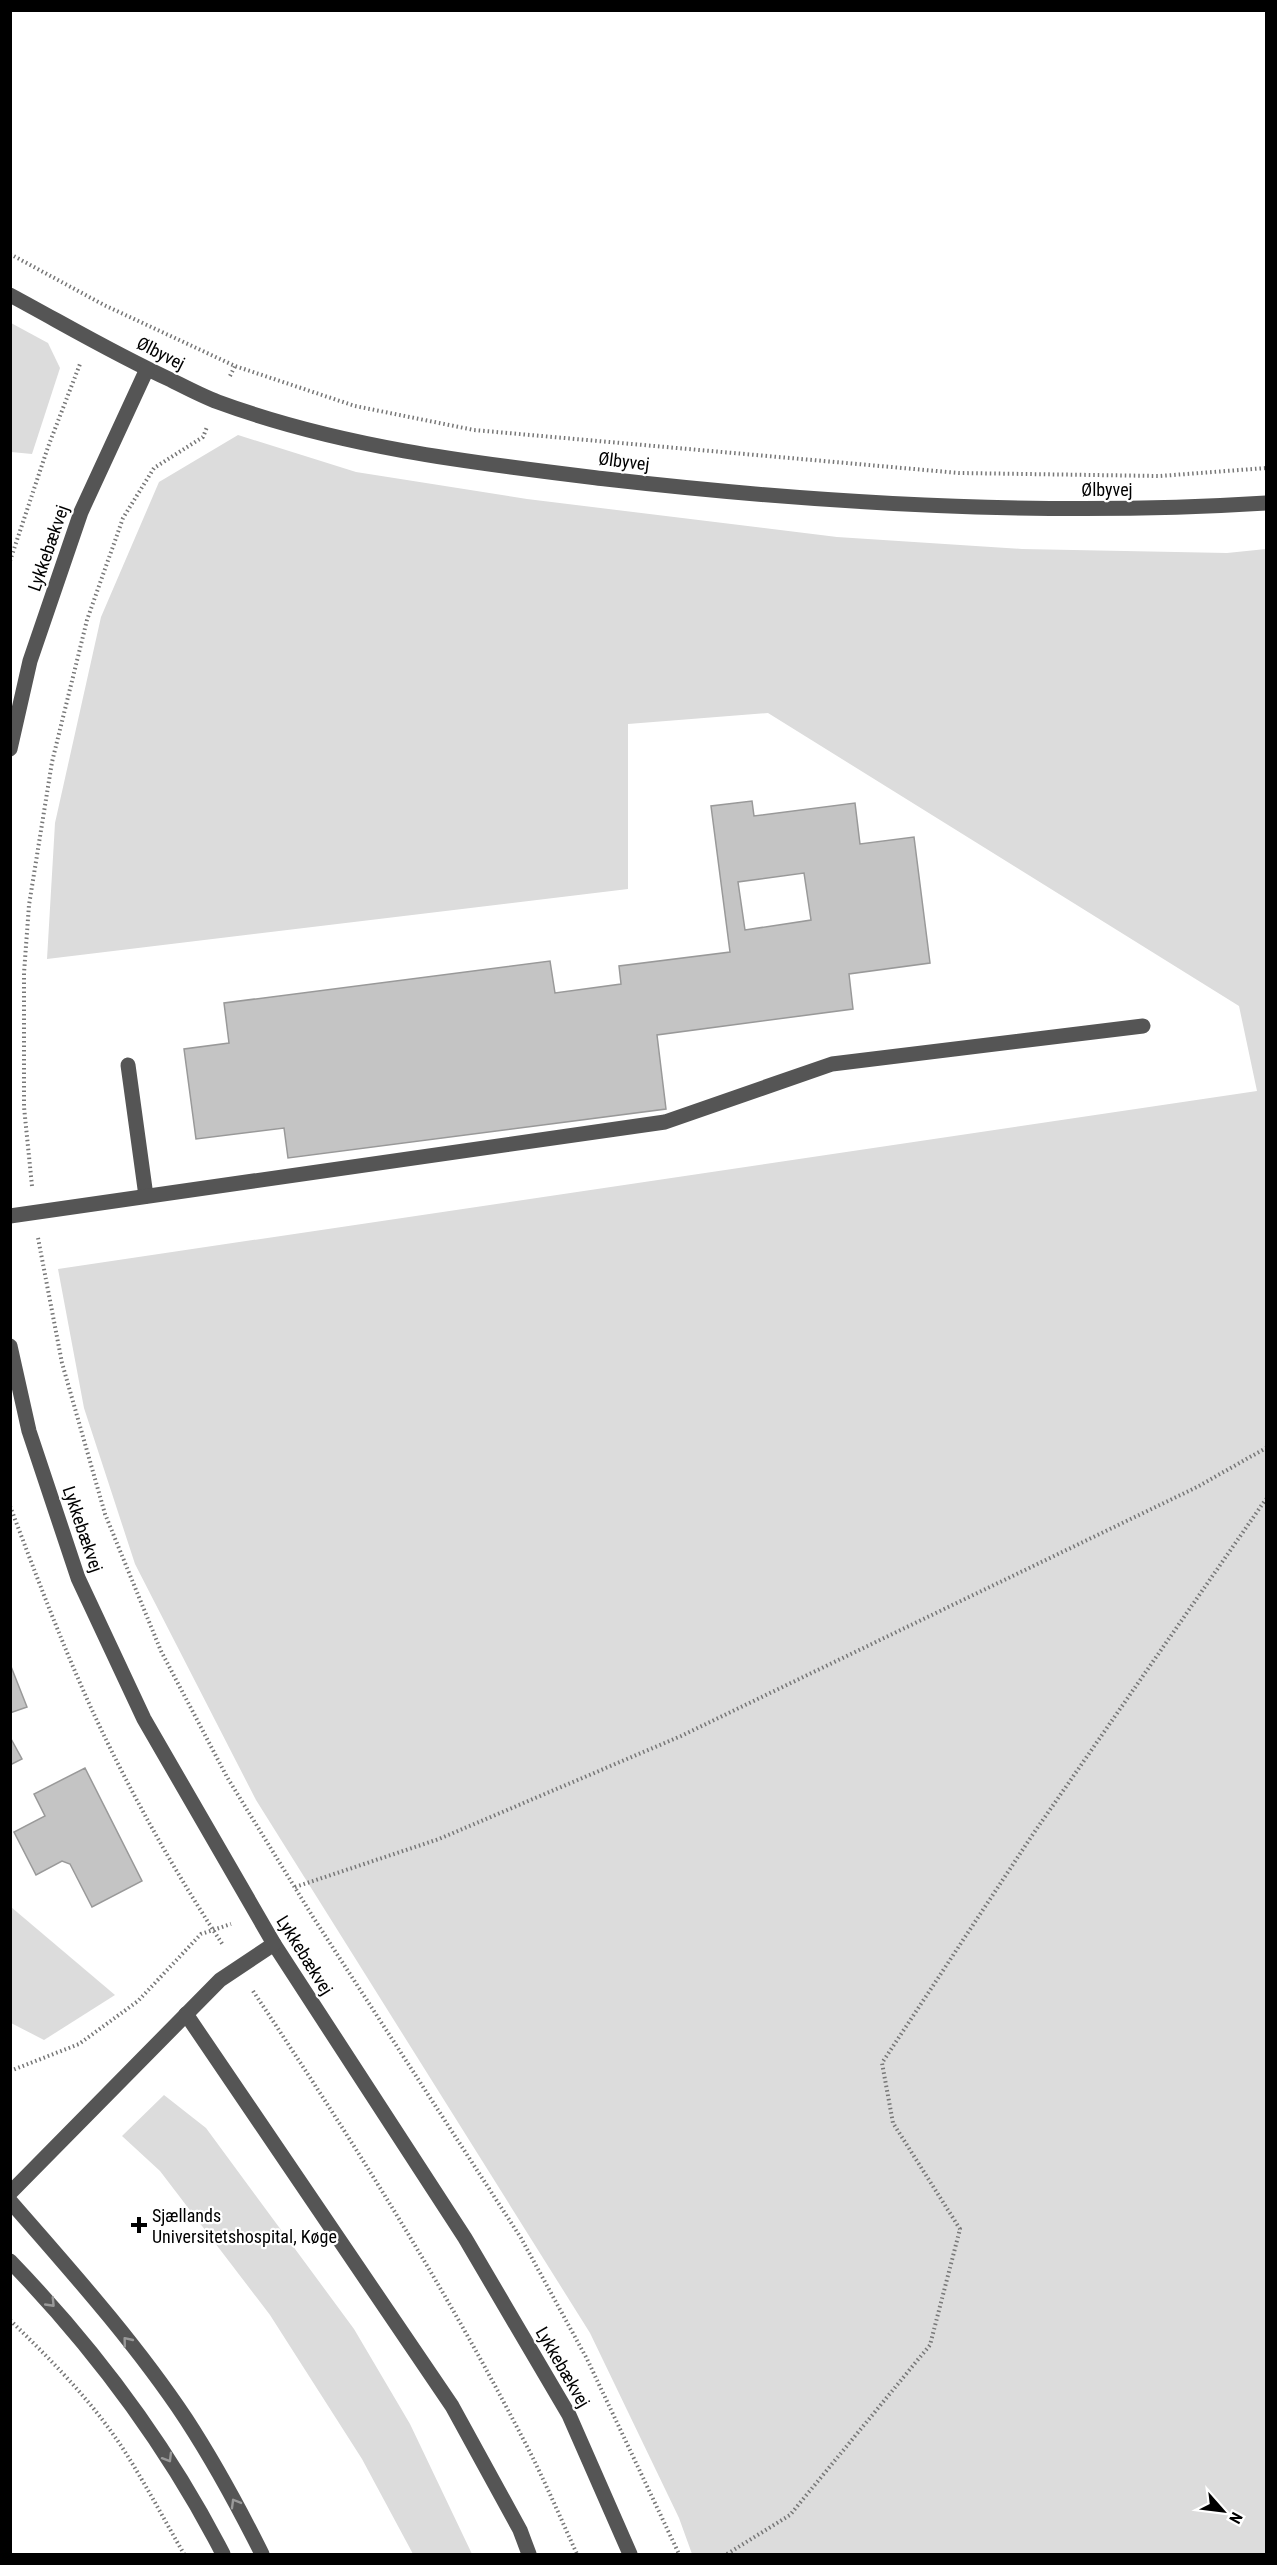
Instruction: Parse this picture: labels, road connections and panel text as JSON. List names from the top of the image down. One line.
{"streets":{"street":["Ølbyvej","Lykkebækvej"]},"crossings":[["Ølbyvej","Lykkebækvej"]],"places":{"health":["Sjællands Universitetshospital, Køge"]},"north":"bottom right"}
